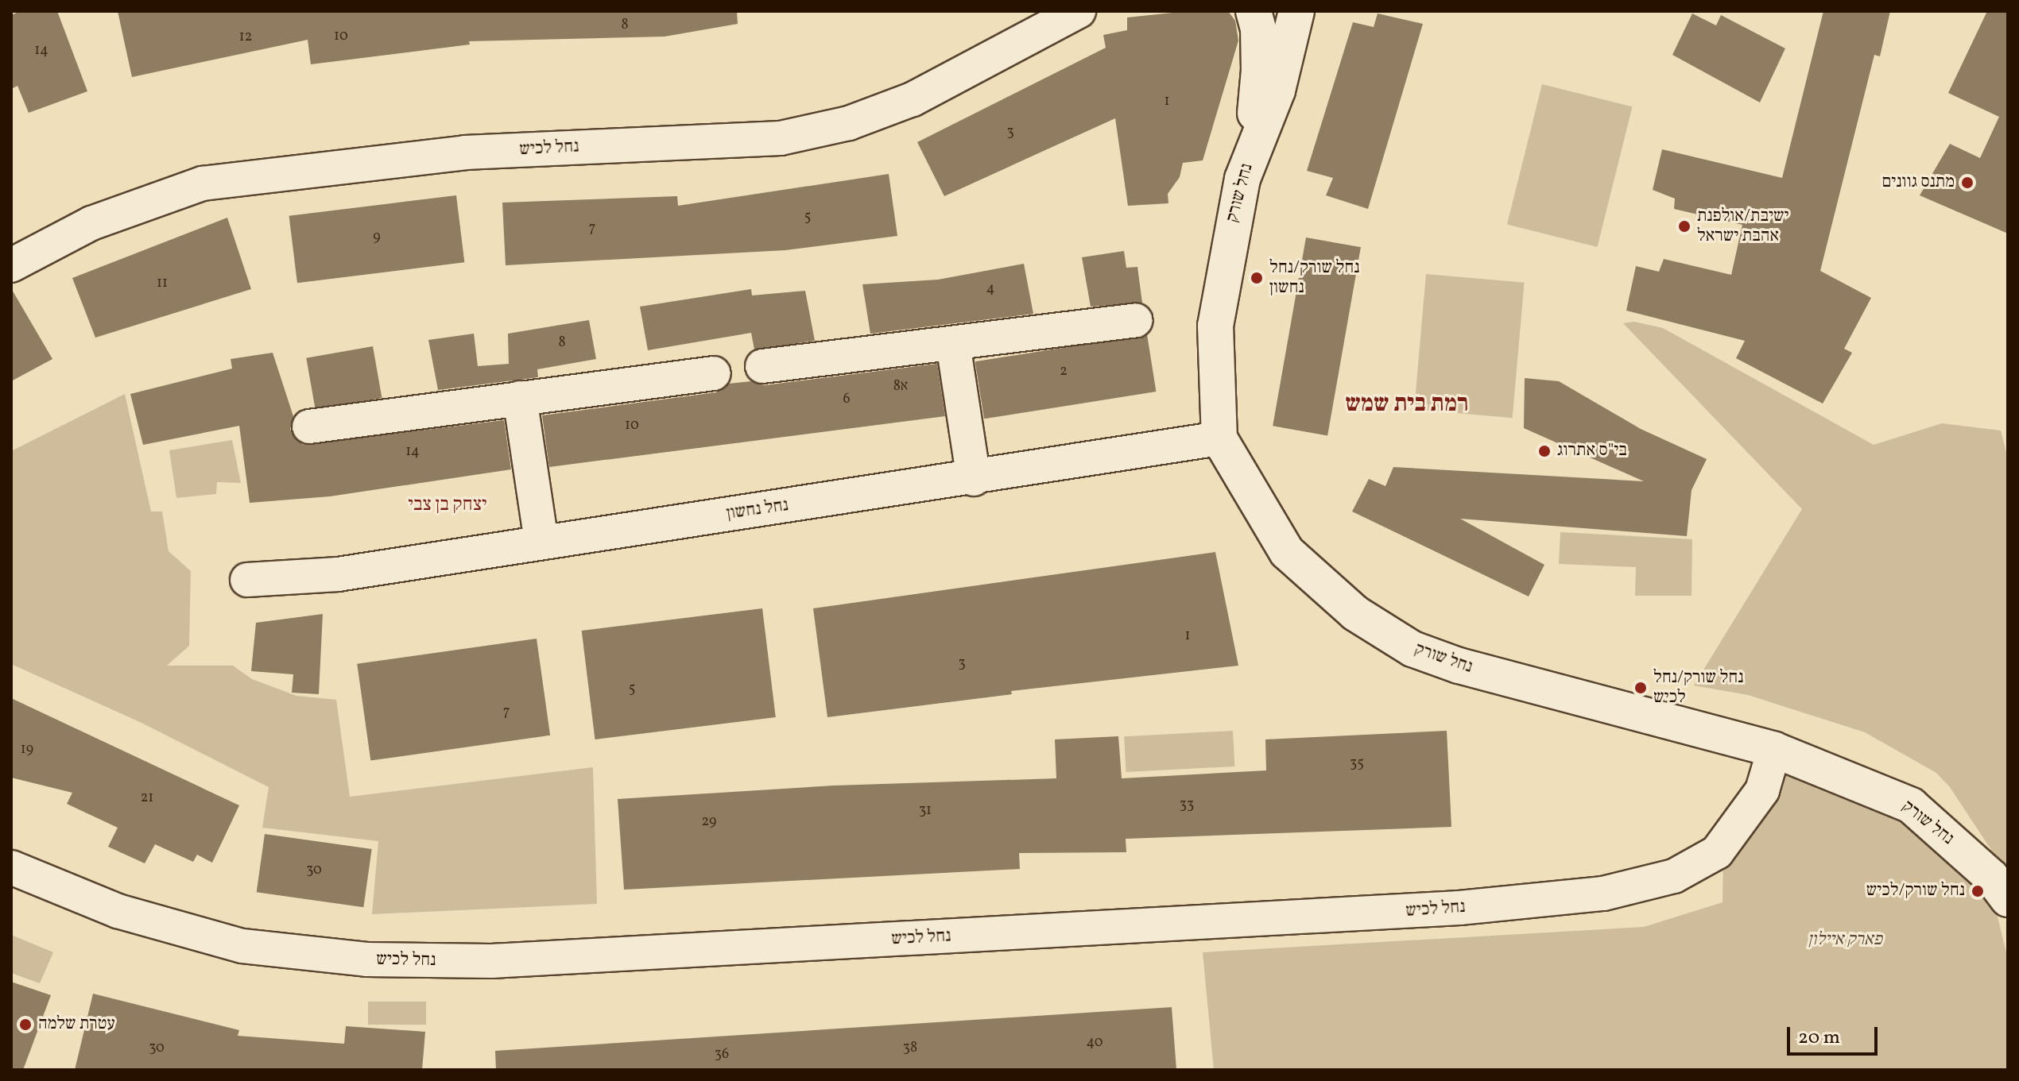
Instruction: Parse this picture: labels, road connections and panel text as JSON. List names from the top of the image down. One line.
{"streets":{"street":["נחל לכיש","נחל שורק","נחל נחשון"]},"crossings":[["נחל לכיש","נחל שורק"],["נחל שורק","נחל נחשון"]],"districts":["רמת בית שמש","יצחק בן צבי"],"parks":["פארק איילון"],"places":["מתנס גוונים","ישיבת/אולפנת אהבת ישראל","נחל שורק/נחל נחשון","בי\"ס אתרוג","נחל שורק/נחל לכיש","נחל שורק/לכיש","עטרת שלמה"],"house_numbers":["8","10","12","14","1","3","5","7","9","11","4","8","2","8א","6","10","14","1","3","5","7","19","35","21","33","31","29","30","40","30","38","36"],"scale_bar":"20 m"}
